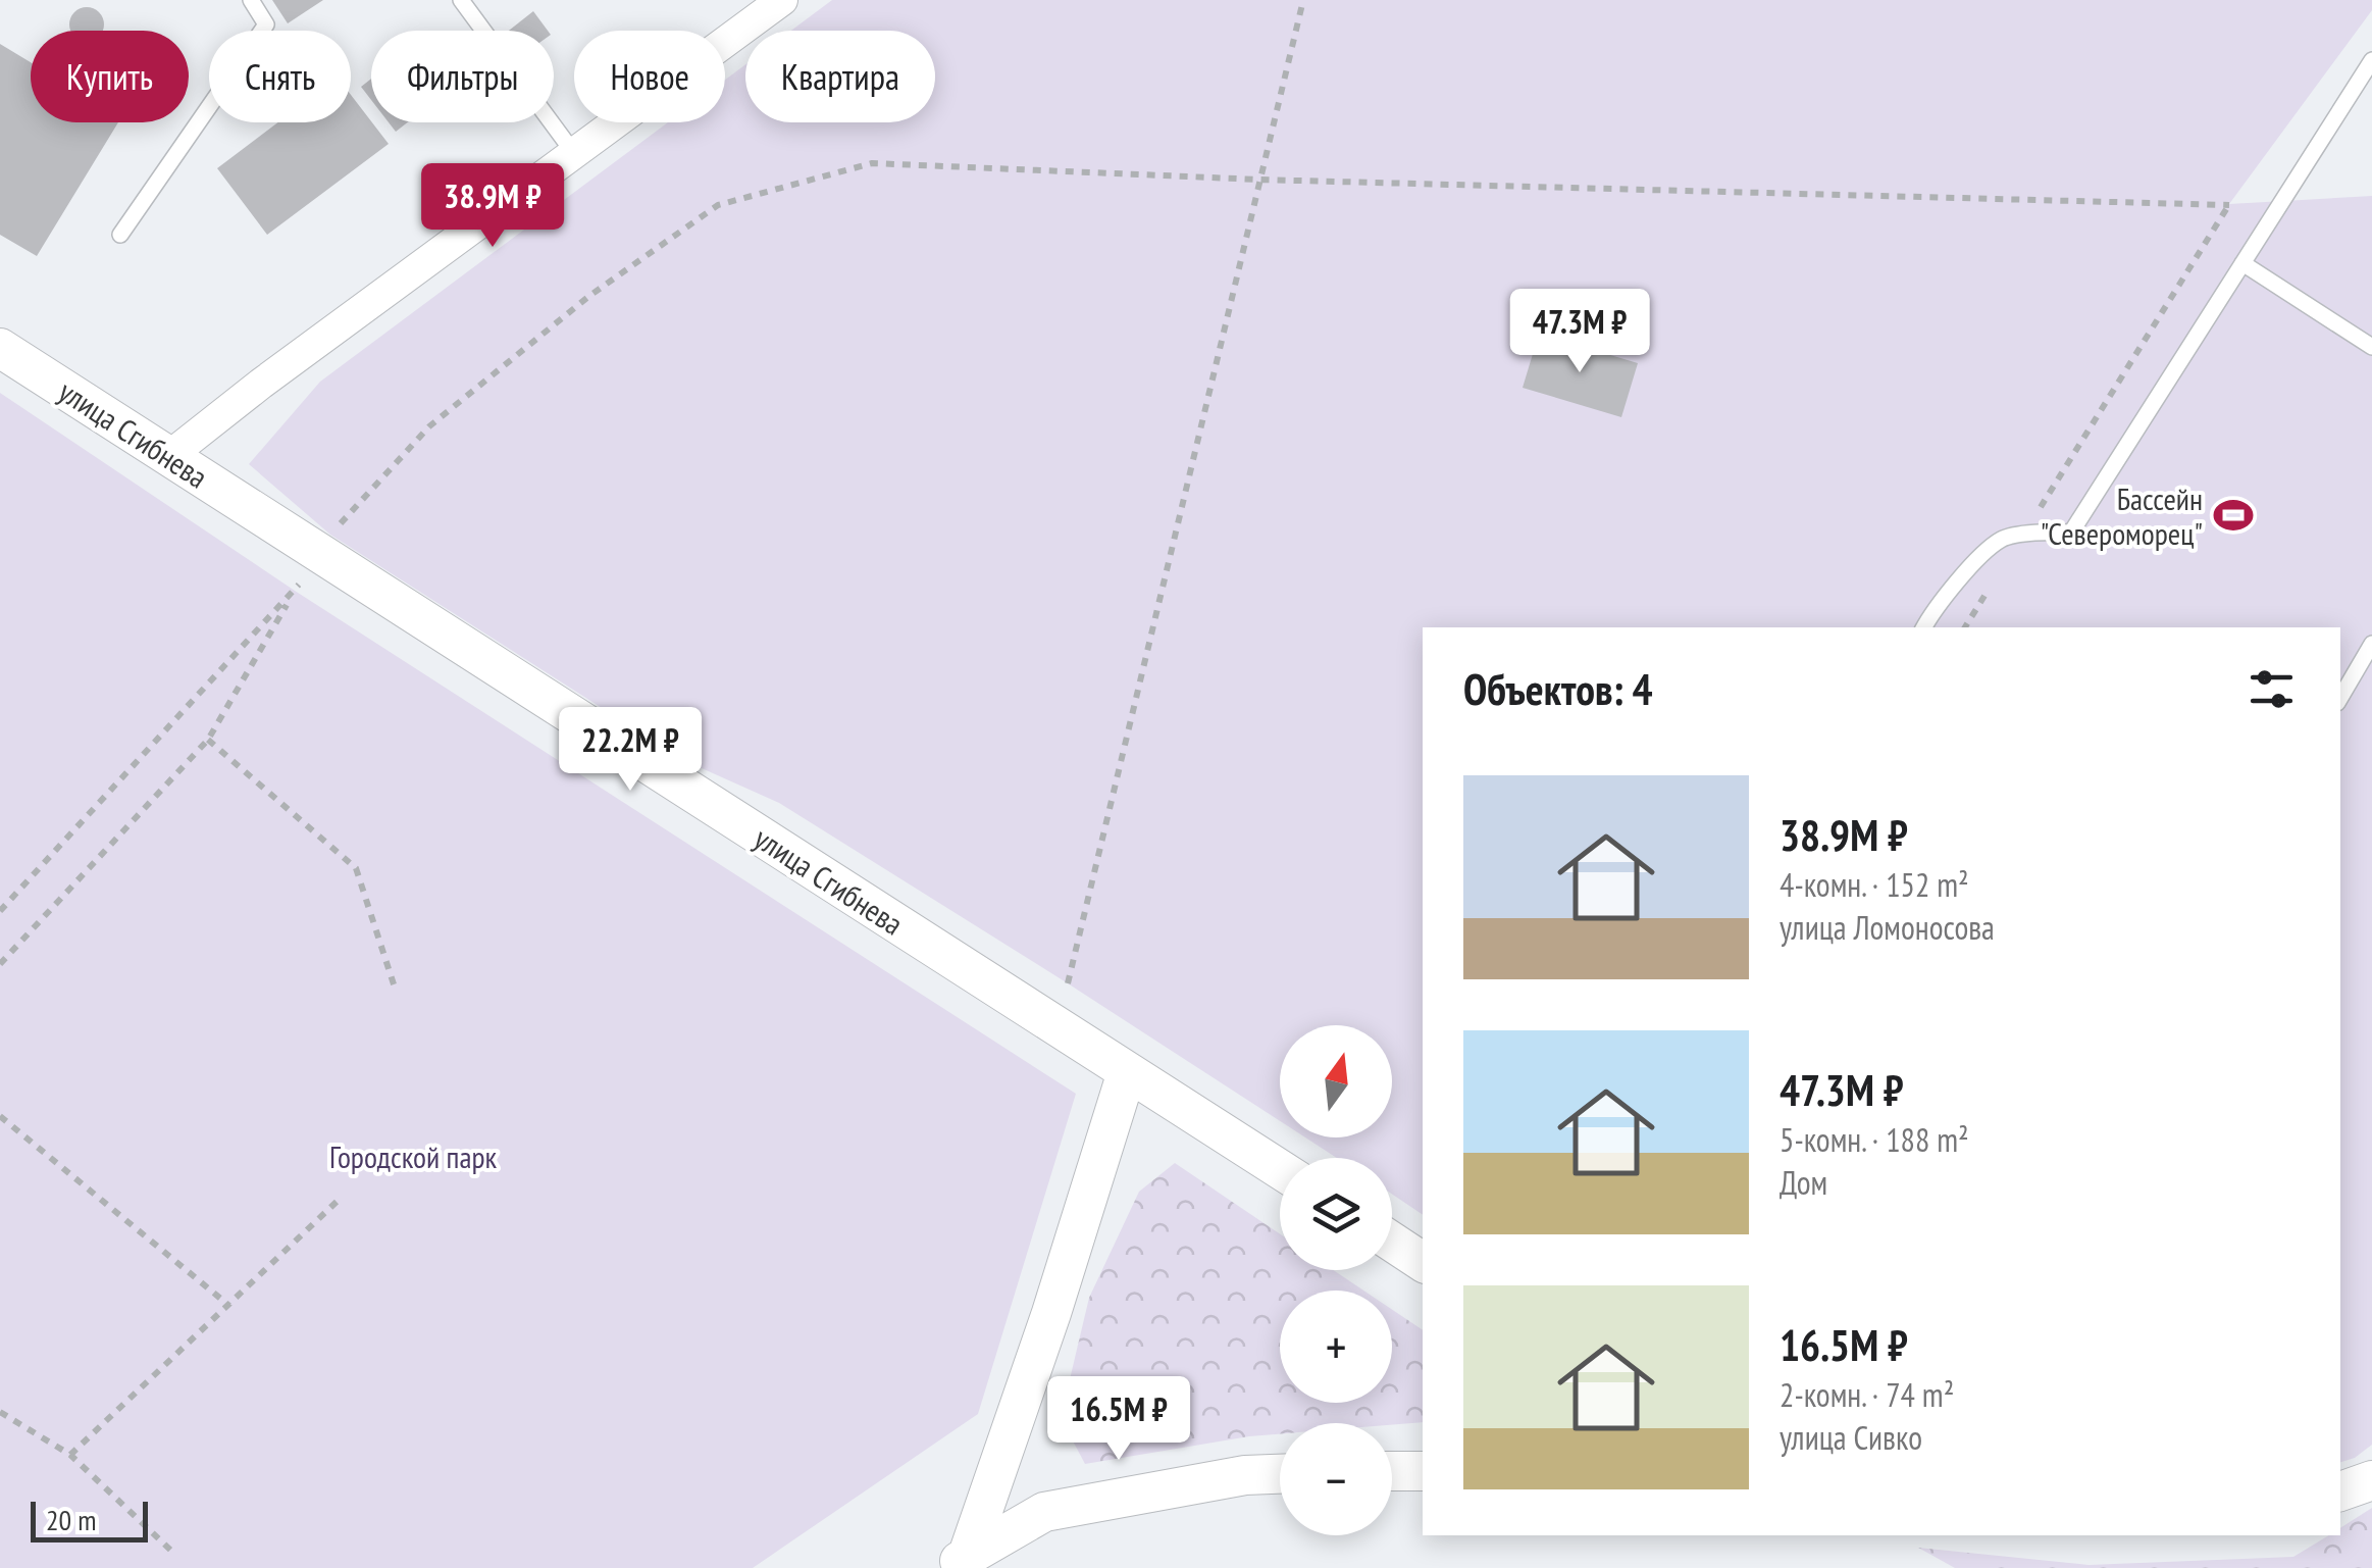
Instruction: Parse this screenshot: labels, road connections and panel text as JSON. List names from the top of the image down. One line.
{"streets":{"street":["улица Сгибнева"]},"parks":["Городской парк"],"places":{"sports":["Бассейн \"Североморец\""]},"scale_bar":"20 m","north":"top","page":{"chip":["Купить","Снять","Фильтры","Новое","Квартира"],"price":["38.9M ₽","47.3M ₽","22.2M ₽","16.5M ₽"],"heading":"Объектов: 4","list":[{"name":"38.9M ₽","note":"4-комн. · 152 m² · улица Ломоносова"},{"name":"47.3M ₽","note":"5-комн. · 188 m² · Дом"},{"name":"16.5M ₽","note":"2-комн. · 74 m² · улица Сивко"}],"map_buttons":["+","−"],"scale":"20 m"}}
